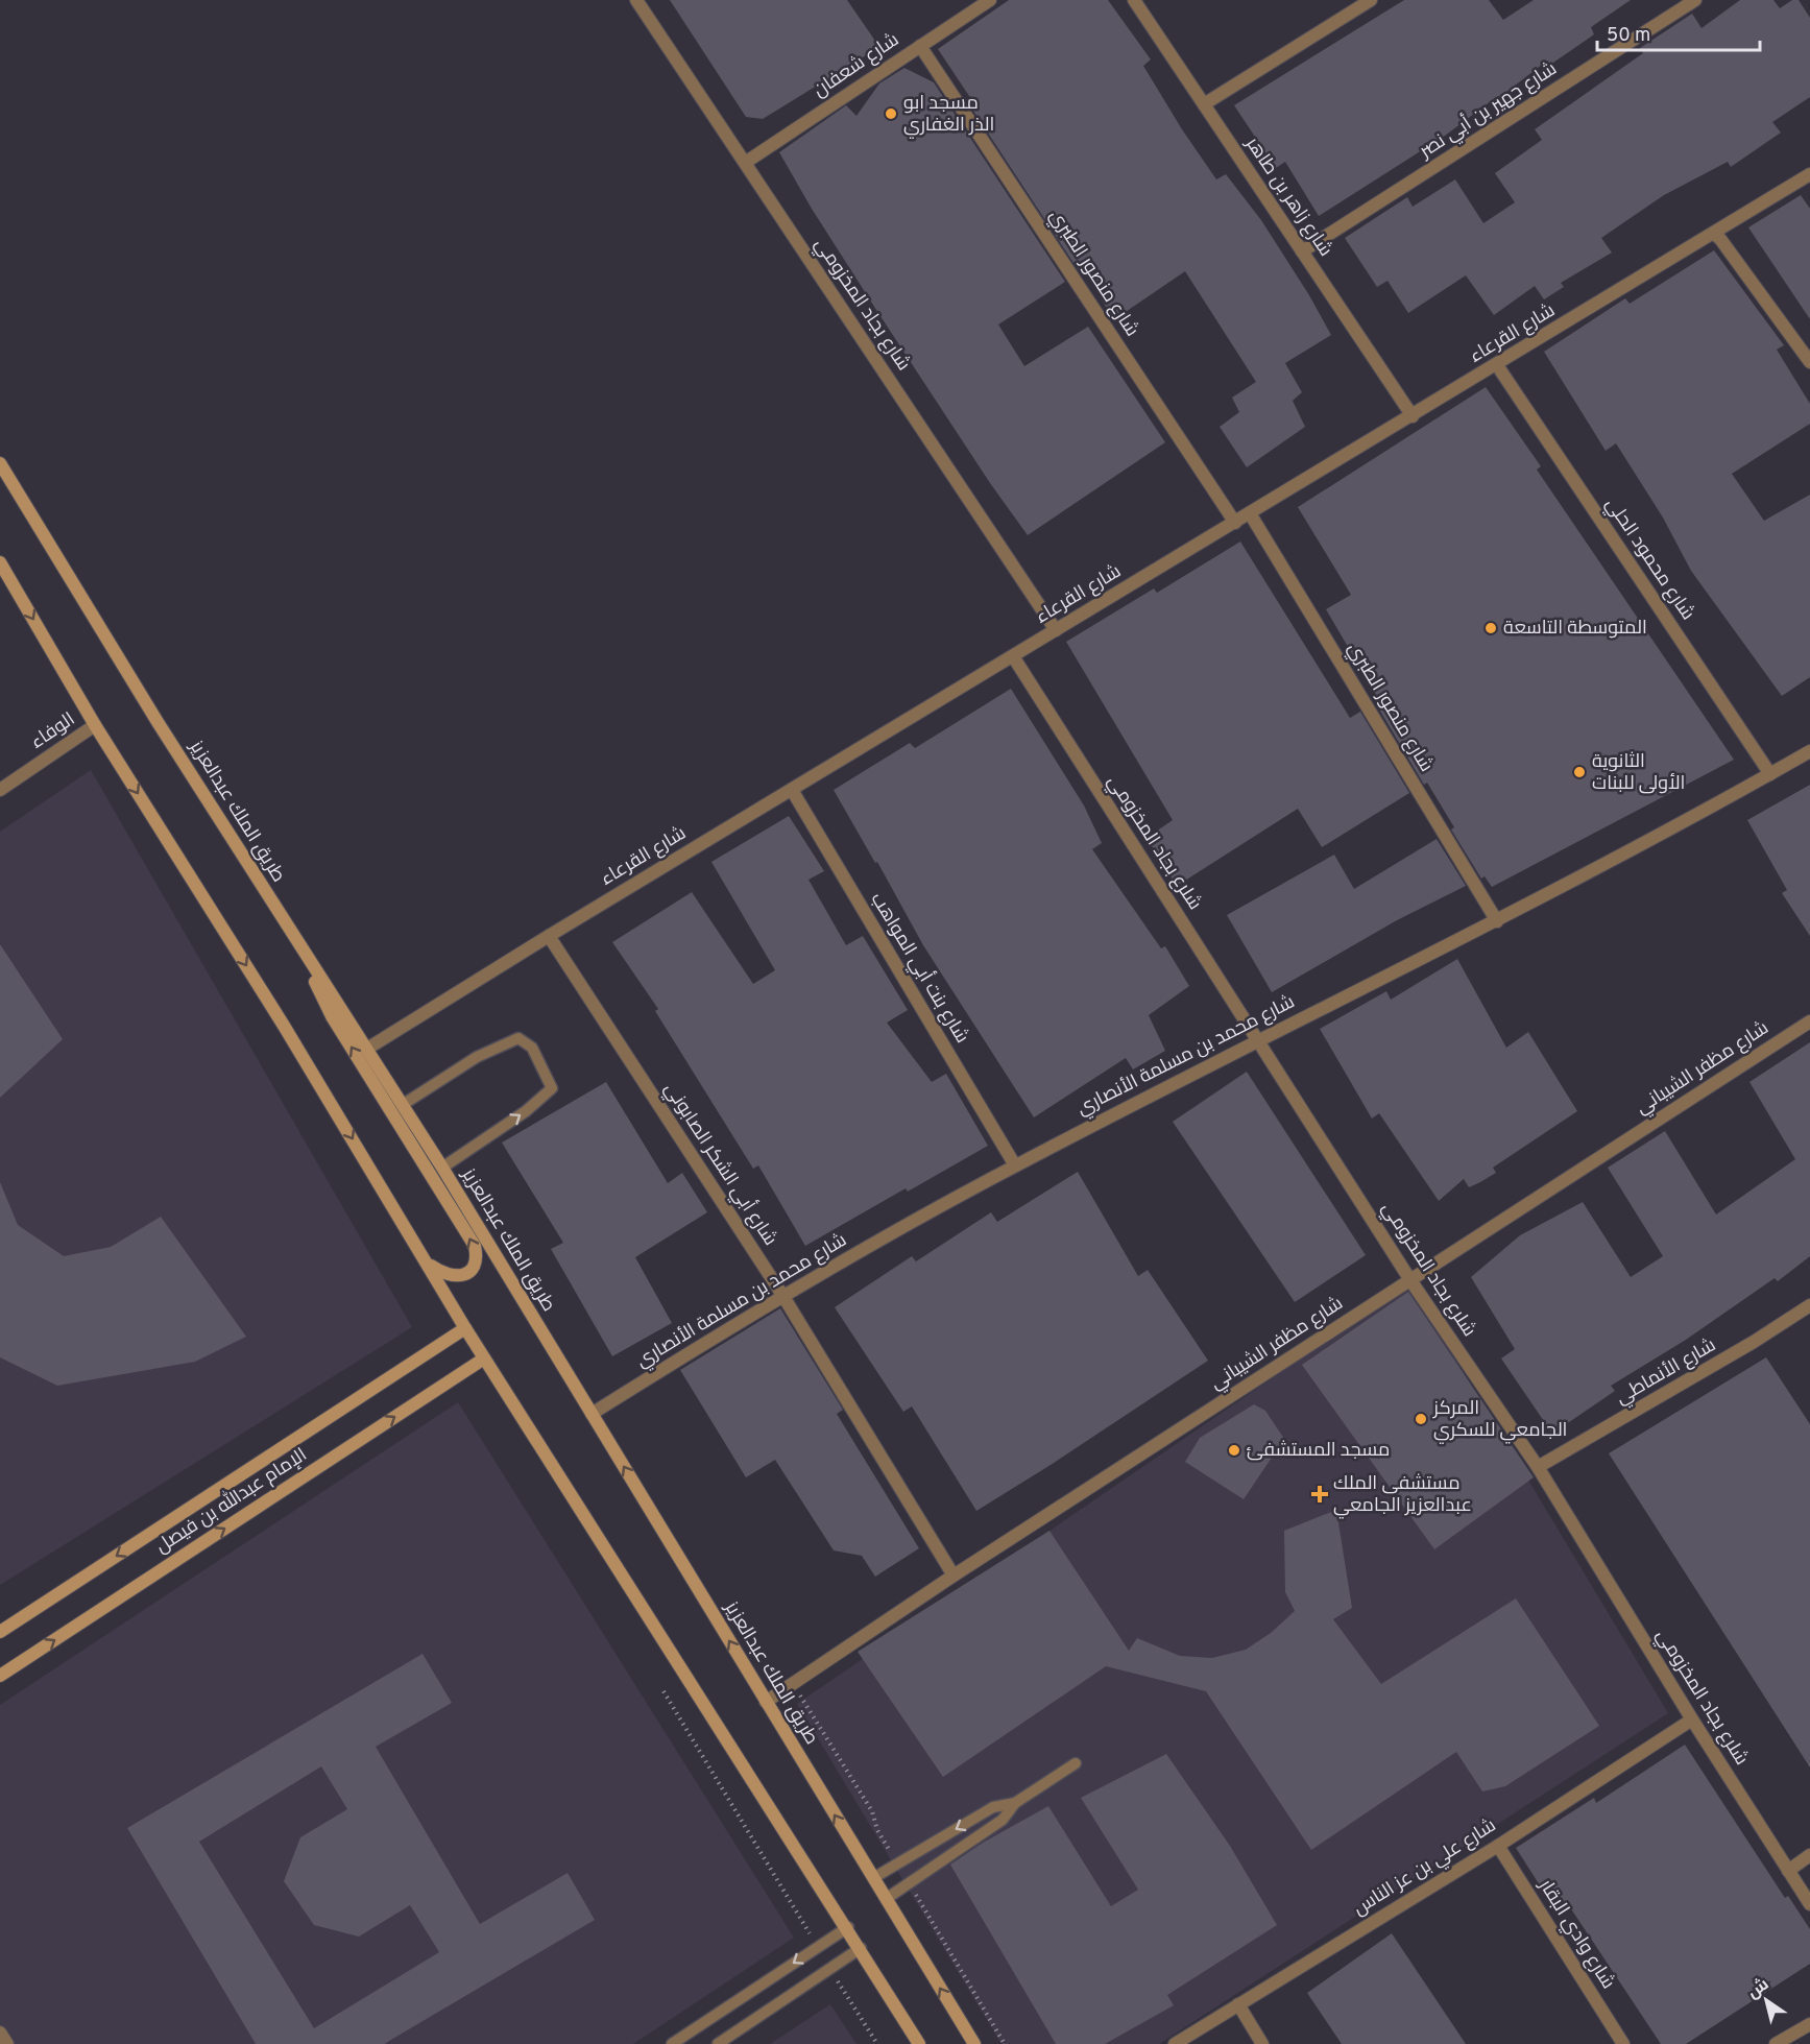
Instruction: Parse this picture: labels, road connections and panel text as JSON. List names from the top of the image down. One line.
{"streets":{"main road":["طريق الملك عبدالعزيز","الإمام عبدالله بن فيصل"],"street":["شارع شعفان","شارع جهير بن أبي نصر","شارع زاهر بن طاهر","شارع منصور الطبري","شارع بجاد المخزومي","شارع القرعاء","شارع محمود الحلي","الوفاء","شلرع بجاد المخزومي","شارع بنت أبي المواهب","شارع محمد بن مسلمة الأنصاري","شارع مظفر الشيباني","شارع أبي الشكر الصابوني","شارع الأنماطي","شارع علي بن عز الناس","شارع وادي البقار"]},"crossings":[["شارع شعفان","شارع منصور الطبري"],["شارع شعفان","شارع بجاد المخزومي"],["شارع جهير بن أبي نصر","شارع زاهر بن طاهر"],["شارع زاهر بن طاهر","شارع القرعاء"],["شارع منصور الطبري","شارع القرعاء"],["شارع منصور الطبري","شارع محمد بن مسلمة الأنصاري"],["شارع بجاد المخزومي","شارع القرعاء"],["شارع القرعاء","شارع محمود الحلي"],["شارع القرعاء","طريق الملك عبدالعزيز"],["شارع القرعاء","شلرع بجاد المخزومي"],["شارع القرعاء","شارع بنت أبي المواهب"],["شارع القرعاء","شارع أبي الشكر الصابوني"],["شارع محمود الحلي","شارع محمد بن مسلمة الأنصاري"],["طريق الملك عبدالعزيز","شارع محمد بن مسلمة الأنصاري"],["طريق الملك عبدالعزيز","شارع مظفر الشيباني"],["شلرع بجاد المخزومي","شارع محمد بن مسلمة الأنصاري"],["شلرع بجاد المخزومي","شارع مظفر الشيباني"],["شلرع بجاد المخزومي","شارع الأنماطي"],["شلرع بجاد المخزومي","شارع علي بن عز الناس"],["شارع بنت أبي المواهب","شارع محمد بن مسلمة الأنصاري"],["شارع محمد بن مسلمة الأنصاري","شارع أبي الشكر الصابوني"],["شارع مظفر الشيباني","شارع أبي الشكر الصابوني"],["شارع علي بن عز الناس","شارع وادي البقار"]],"places":{"other":["مسجد ابو الذر الغفاري","المتوسطة التاسعة","الثانوية الأولى للبنات","المركز الجامعي للسكري","مسجد المستشفئ"],"health":["مستشفى الملك عبدالعزيز الجامعي"]},"scale_bar":"50 m","north":"top left"}
